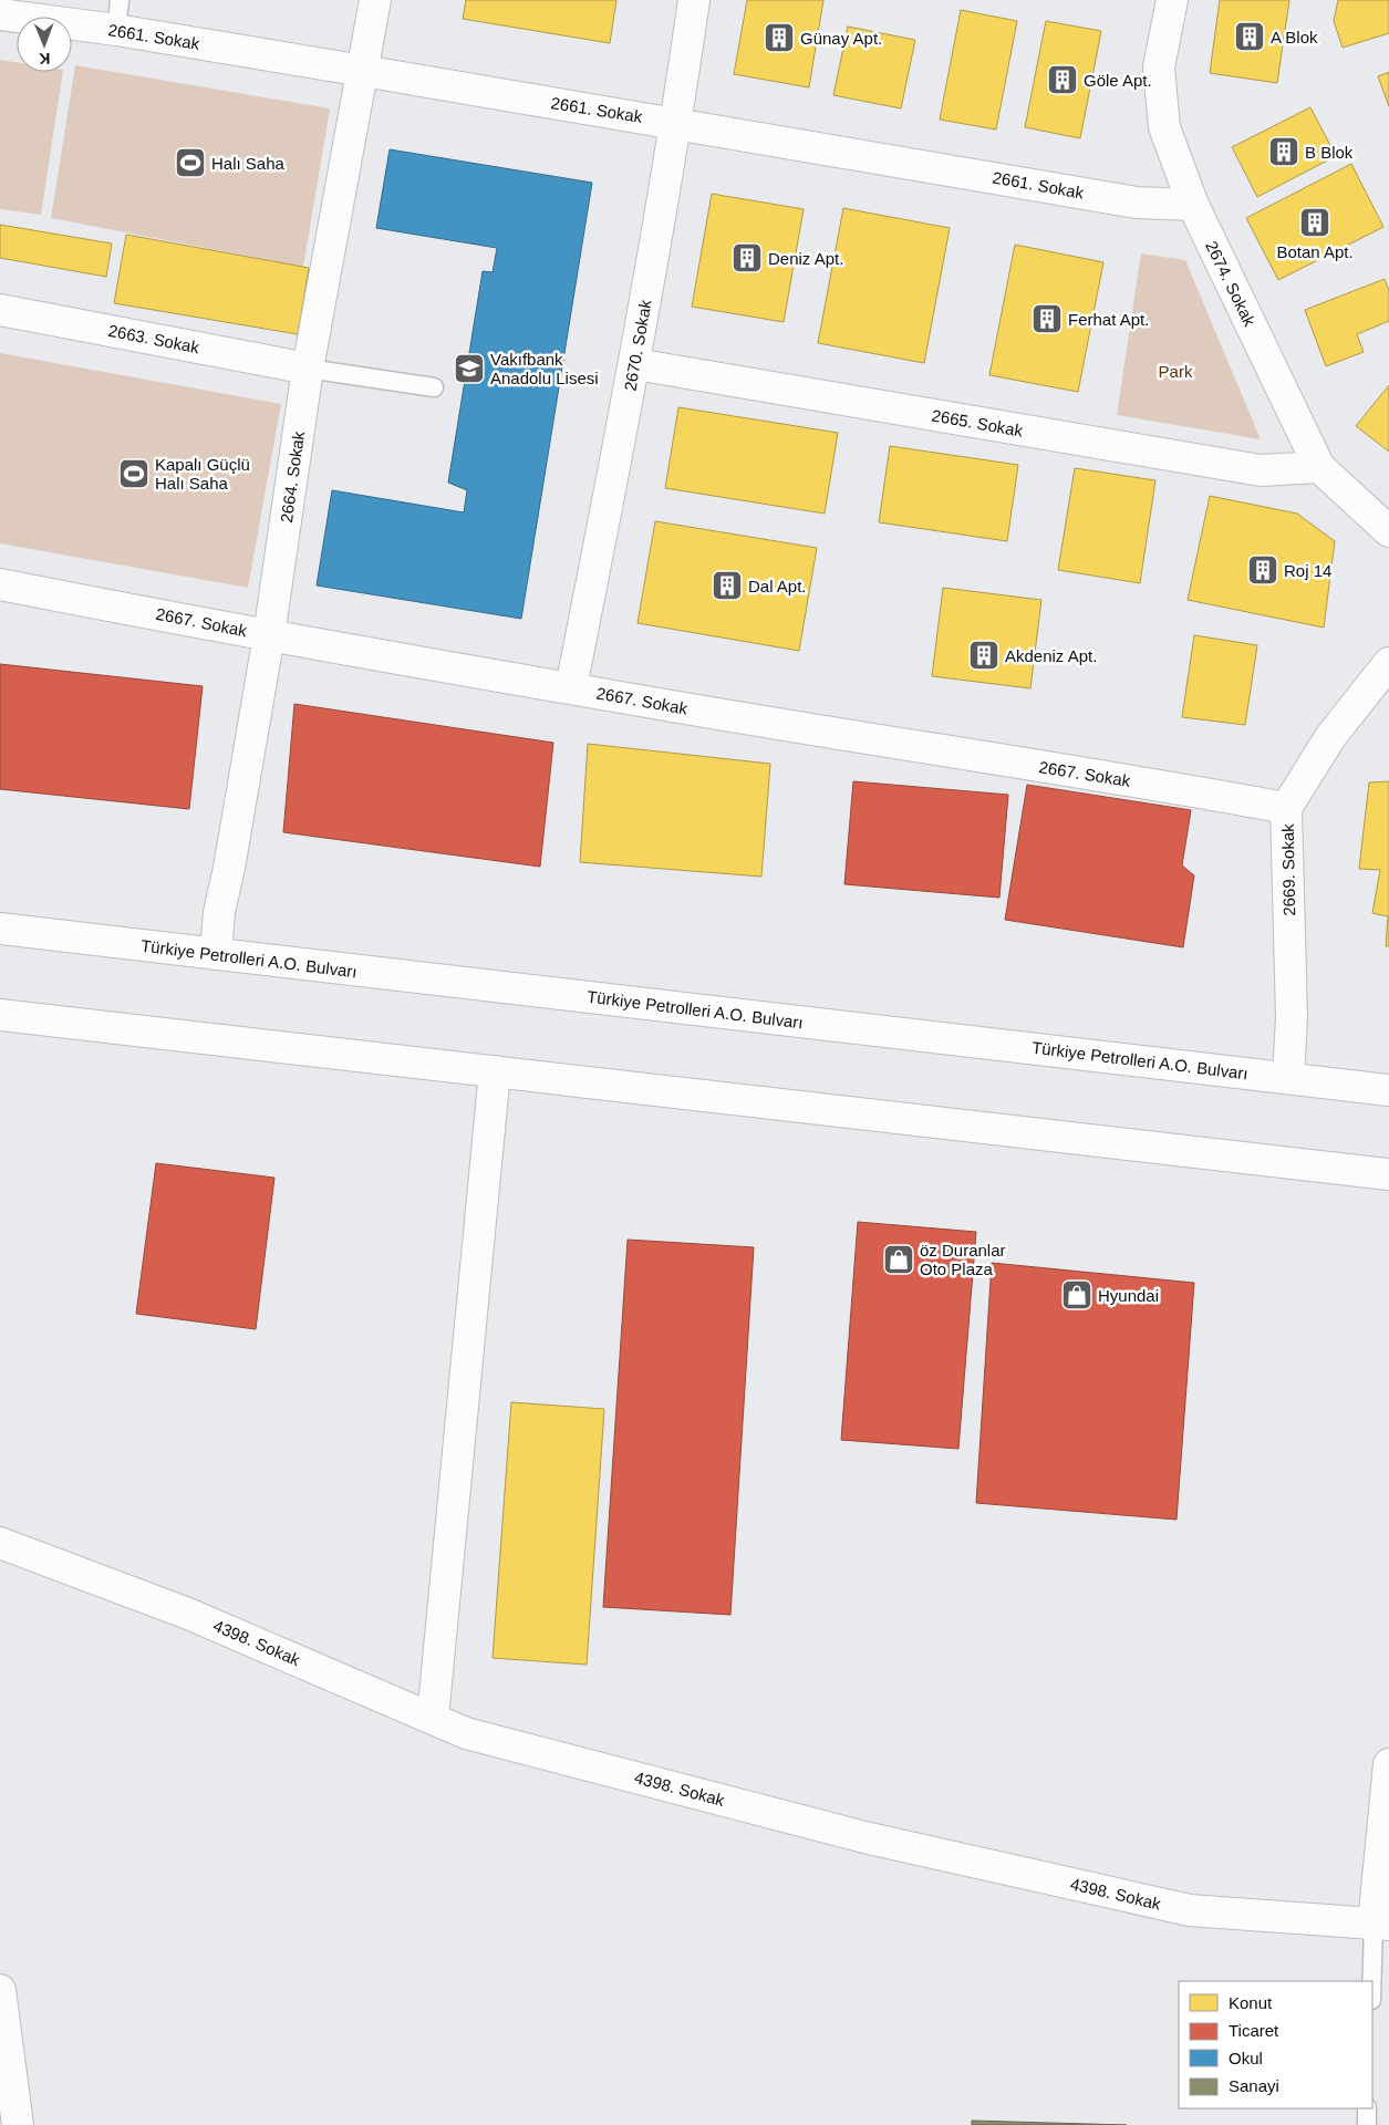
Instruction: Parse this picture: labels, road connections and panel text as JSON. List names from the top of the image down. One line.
{"streets":{"main road":["2661. Sokak","2674. Sokak","2663. Sokak","2670. Sokak","2665. Sokak","2664. Sokak","2667. Sokak","2669. Sokak","Türkiye Petrolleri A.O. Bulvarı","4398. Sokak"]},"crossings":[["2661. Sokak","2674. Sokak"],["2661. Sokak","2670. Sokak"],["2661. Sokak","2664. Sokak"],["2674. Sokak","2665. Sokak"],["2663. Sokak","2664. Sokak"],["2670. Sokak","2665. Sokak"],["2670. Sokak","2667. Sokak"],["2664. Sokak","2667. Sokak"],["2664. Sokak","Türkiye Petrolleri A.O. Bulvarı"],["2667. Sokak","2669. Sokak"],["2669. Sokak","Türkiye Petrolleri A.O. Bulvarı"]],"parks":["Park"],"places":{"building":["A Blok","Günay Apt.","Göle Apt.","B Blok","Botan Apt.","Deniz Apt.","Ferhat Apt.","Roj 14","Dal Apt.","Akdeniz Apt."],"sports":["Halı Saha","Kapalı Güçlü Halı Saha"],"school or university":["Vakıfbank Anadolu Lisesi"],"shop":["öz Duranlar Oto Plaza","Hyundai"]},"legend":["Konut","Ticaret","Okul","Sanayi"],"north":"bottom"}
